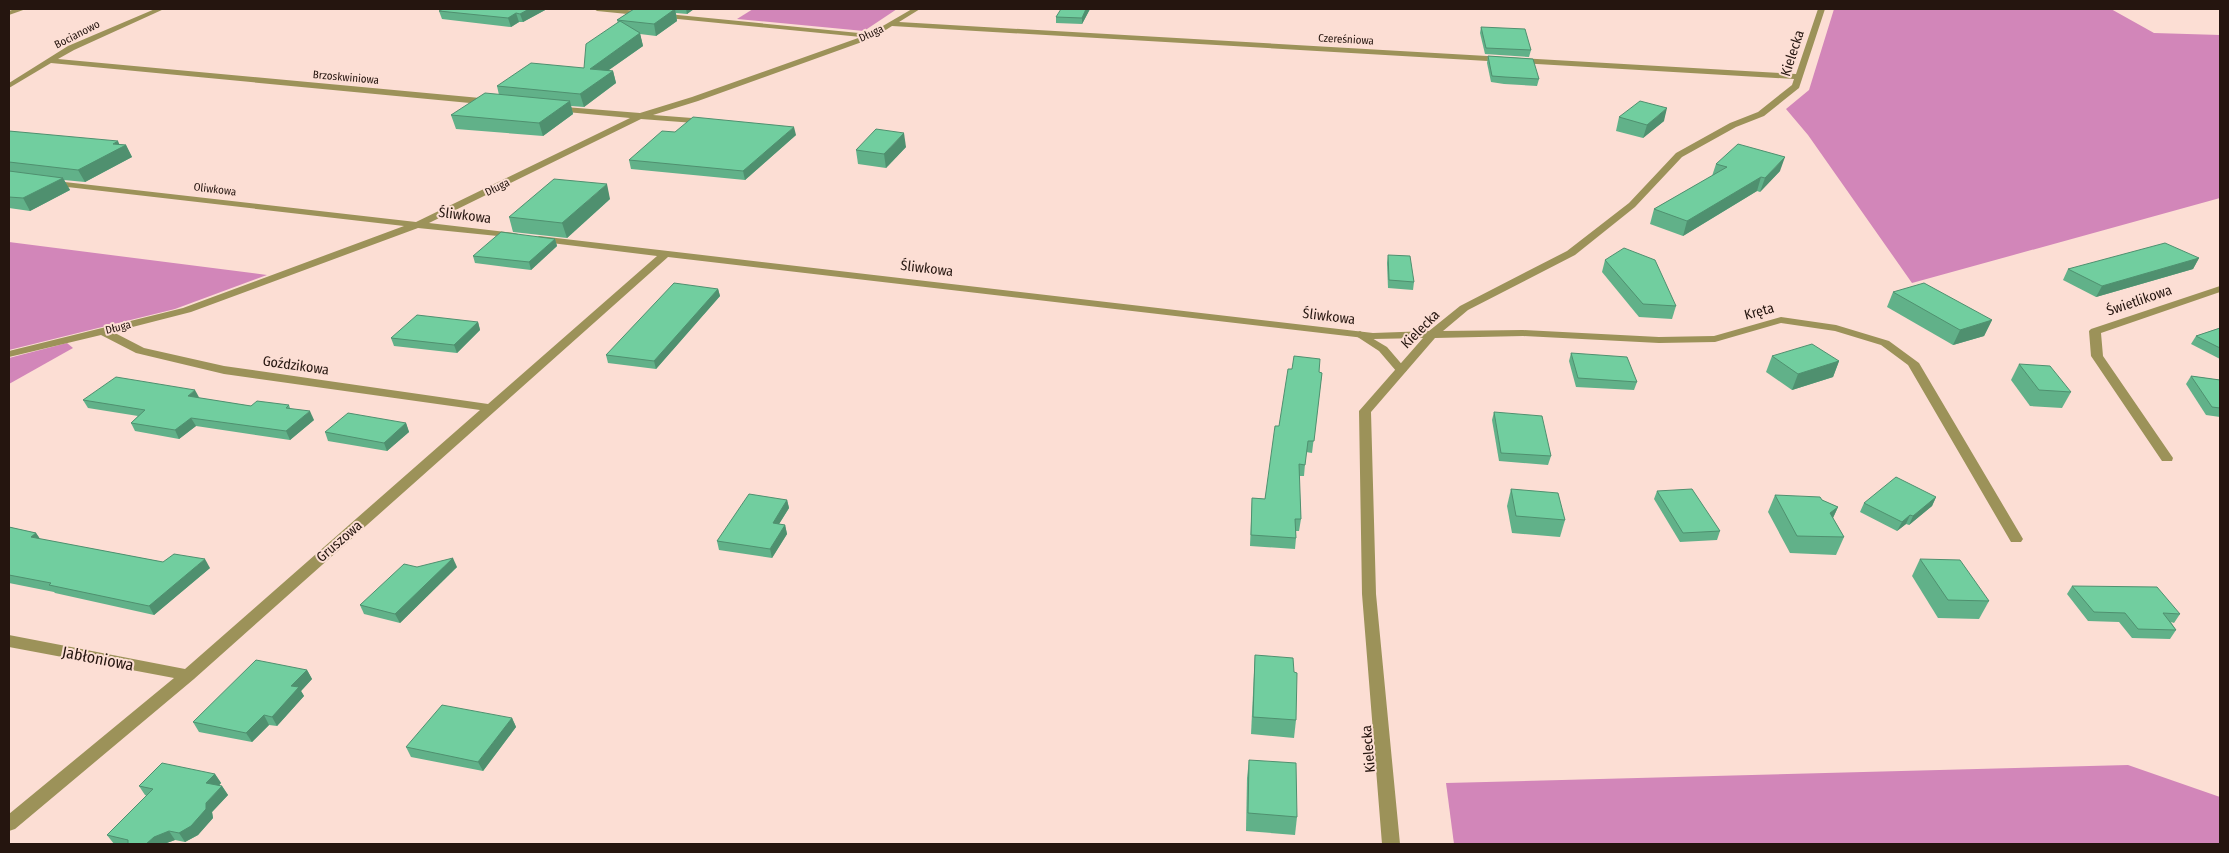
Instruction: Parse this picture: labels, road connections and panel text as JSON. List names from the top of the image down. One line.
{"streets":{"street":["Długa","Bocianowo","Czereśniowa","Kielecka","Brzoskwiniowa","Oliwkowa","Śliwkowa","Świetlikowa","Kręta","Goździkowa","Gruszowa","Jabłoniowa"]},"crossings":[["Długa","Czereśniowa"],["Długa","Oliwkowa"],["Długa","Śliwkowa"],["Długa","Goździkowa"],["Bocianowo","Brzoskwiniowa"],["Czereśniowa","Kielecka"],["Kielecka","Śliwkowa"],["Kielecka","Kręta"],["Oliwkowa","Śliwkowa"],["Śliwkowa","Kręta"],["Śliwkowa","Gruszowa"],["Goździkowa","Gruszowa"],["Gruszowa","Jabłoniowa"]]}
